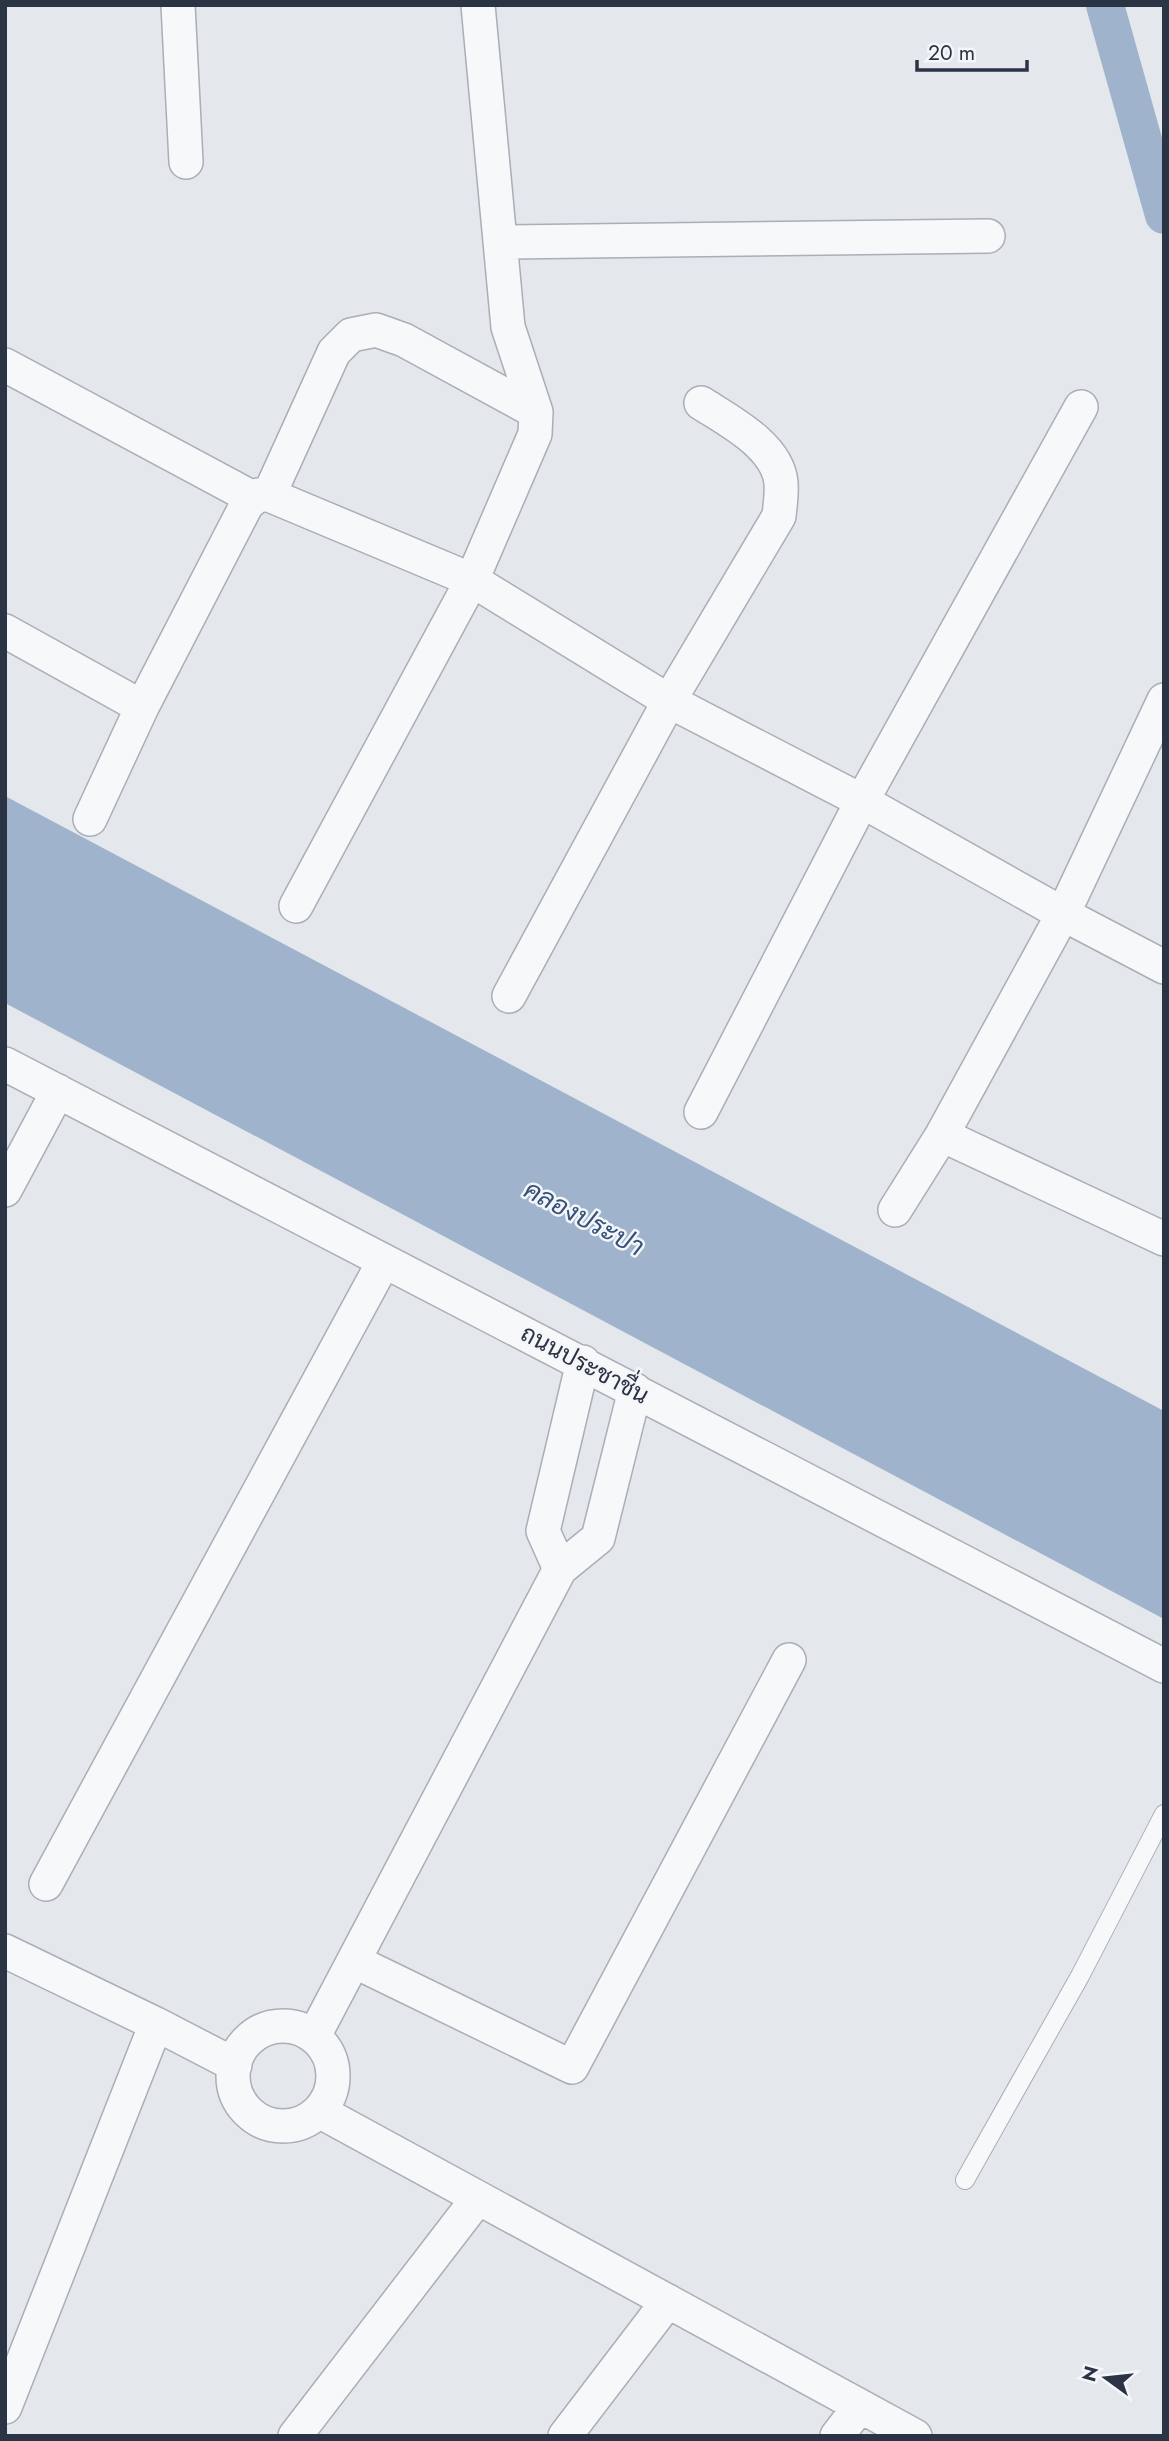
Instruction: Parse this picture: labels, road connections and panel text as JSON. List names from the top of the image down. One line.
{"streets":{"street":["ถนนประชาชื่น"]},"water":["คลองประปา"],"scale_bar":"20 m","north":"left"}
